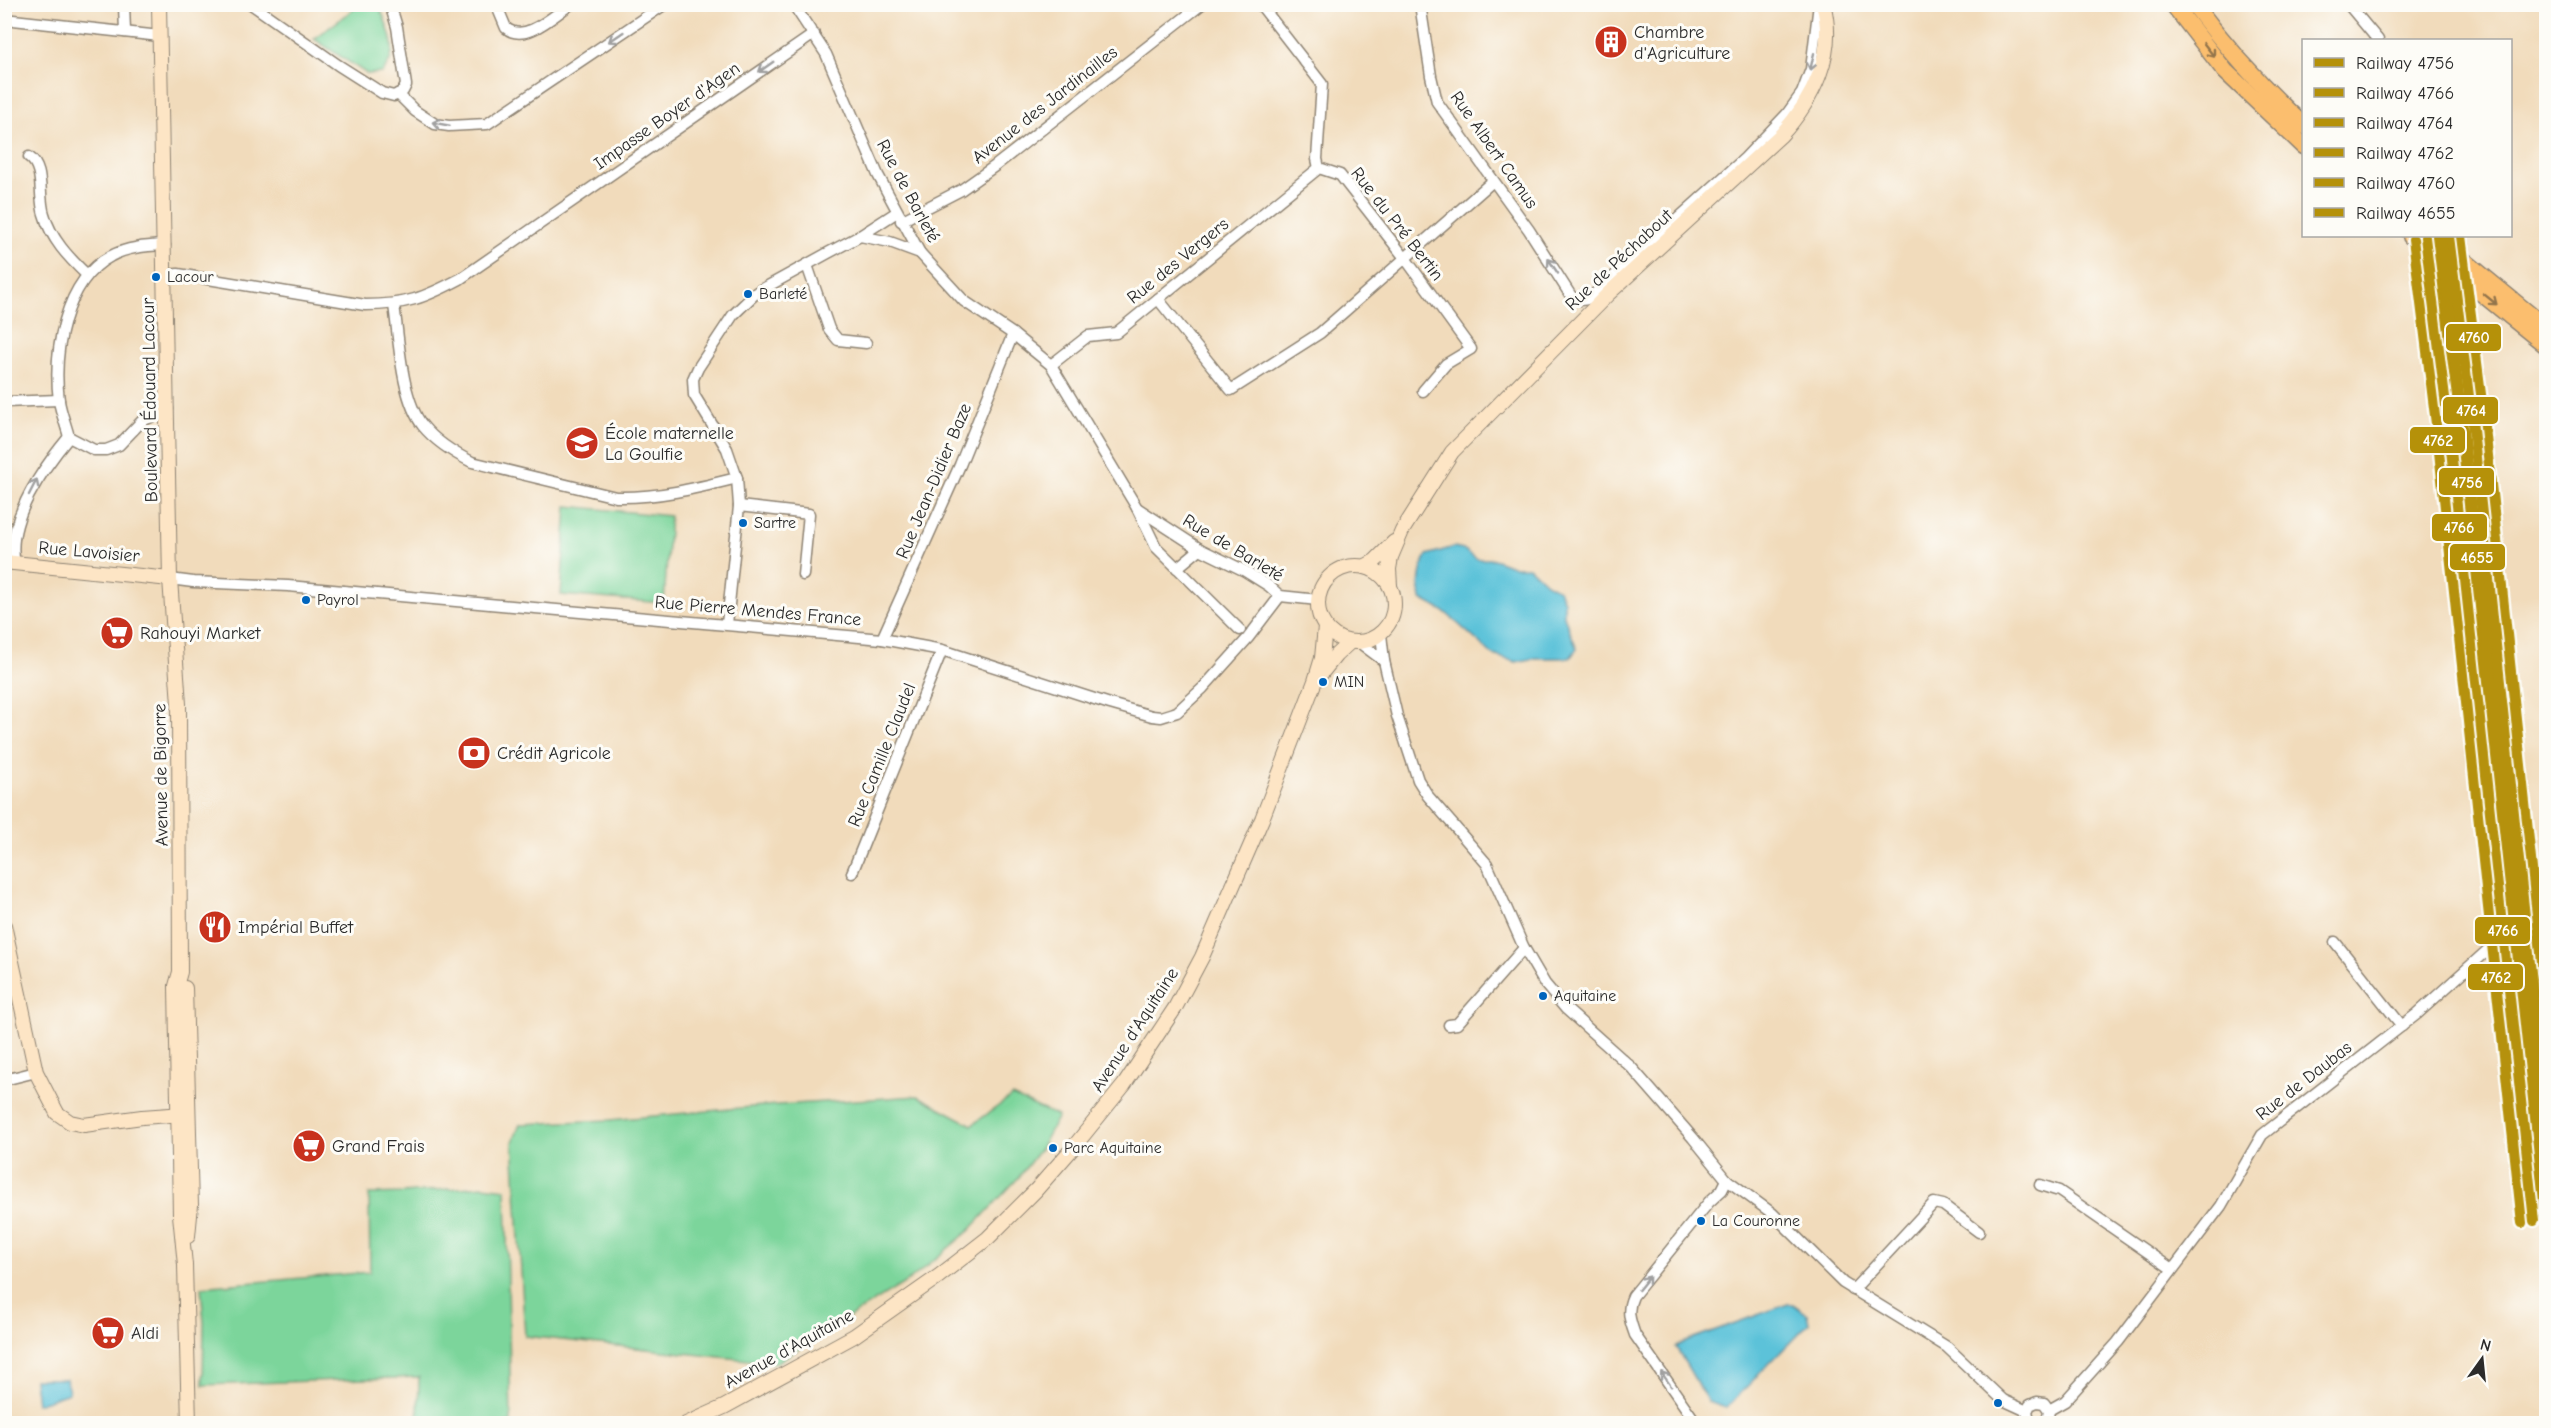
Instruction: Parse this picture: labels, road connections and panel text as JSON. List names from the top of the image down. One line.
{"streets":{"street":["Avenue des Jardinailles","Impasse Boyer d'Agen","Rue Albert Camus","Rue de Barleté","Rue du Pré Bertin","Rue de Péchabout","Rue des Vergers","Boulevard Édouard Lacour","Rue Jean-Didier Baze","Rue Lavoisier","Rue Pierre Mendes France","Rue Camille Claudel","Avenue de Bigorre","Avenue d'Aquitaine","Rue de Daubas"]},"crossings":[["Avenue des Jardinailles","Rue de Barleté"],["Avenue des Jardinailles","Rue Pierre Mendes France"],["Impasse Boyer d'Agen","Rue de Barleté"],["Impasse Boyer d'Agen","Boulevard Édouard Lacour"],["Rue Albert Camus","Rue de Péchabout"],["Rue de Barleté","Rue de Péchabout"],["Rue de Barleté","Rue des Vergers"],["Rue de Barleté","Rue Jean-Didier Baze"],["Rue de Barleté","Rue Pierre Mendes France"],["Rue de Barleté","Avenue d'Aquitaine"],["Rue du Pré Bertin","Rue des Vergers"],["Rue de Péchabout","Avenue d'Aquitaine"],["Boulevard Édouard Lacour","Rue Lavoisier"],["Boulevard Édouard Lacour","Rue Pierre Mendes France"],["Boulevard Édouard Lacour","Avenue de Bigorre"],["Rue Jean-Didier Baze","Rue Pierre Mendes France"],["Rue Lavoisier","Rue Pierre Mendes France"],["Rue Lavoisier","Avenue de Bigorre"],["Rue Pierre Mendes France","Rue Camille Claudel"],["Rue Pierre Mendes France","Avenue de Bigorre"]],"one_way":["Impasse Boyer d'Agen"],"places":{"building":["Chambre d'Agriculture"],"other":["Lacour","Barleté","Sartre","Payrol","MIN","Aquitaine","Parc Aquitaine","La Couronne"],"school or university":["École maternelle La Goulfie"],"supermarket":["Rahouyi Market","Grand Frais","Aldi"],"bank":["Crédit Agricole"],"restaurant":["Impérial Buffet"]},"lines":["rail line 4756","rail line 4766","rail line 4764","rail line 4760","rail line 4655","rail line 4762"],"legend":["Railway 4756","Railway 4766","Railway 4764","Railway 4762","Railway 4760","Railway 4655"],"north":"top"}
